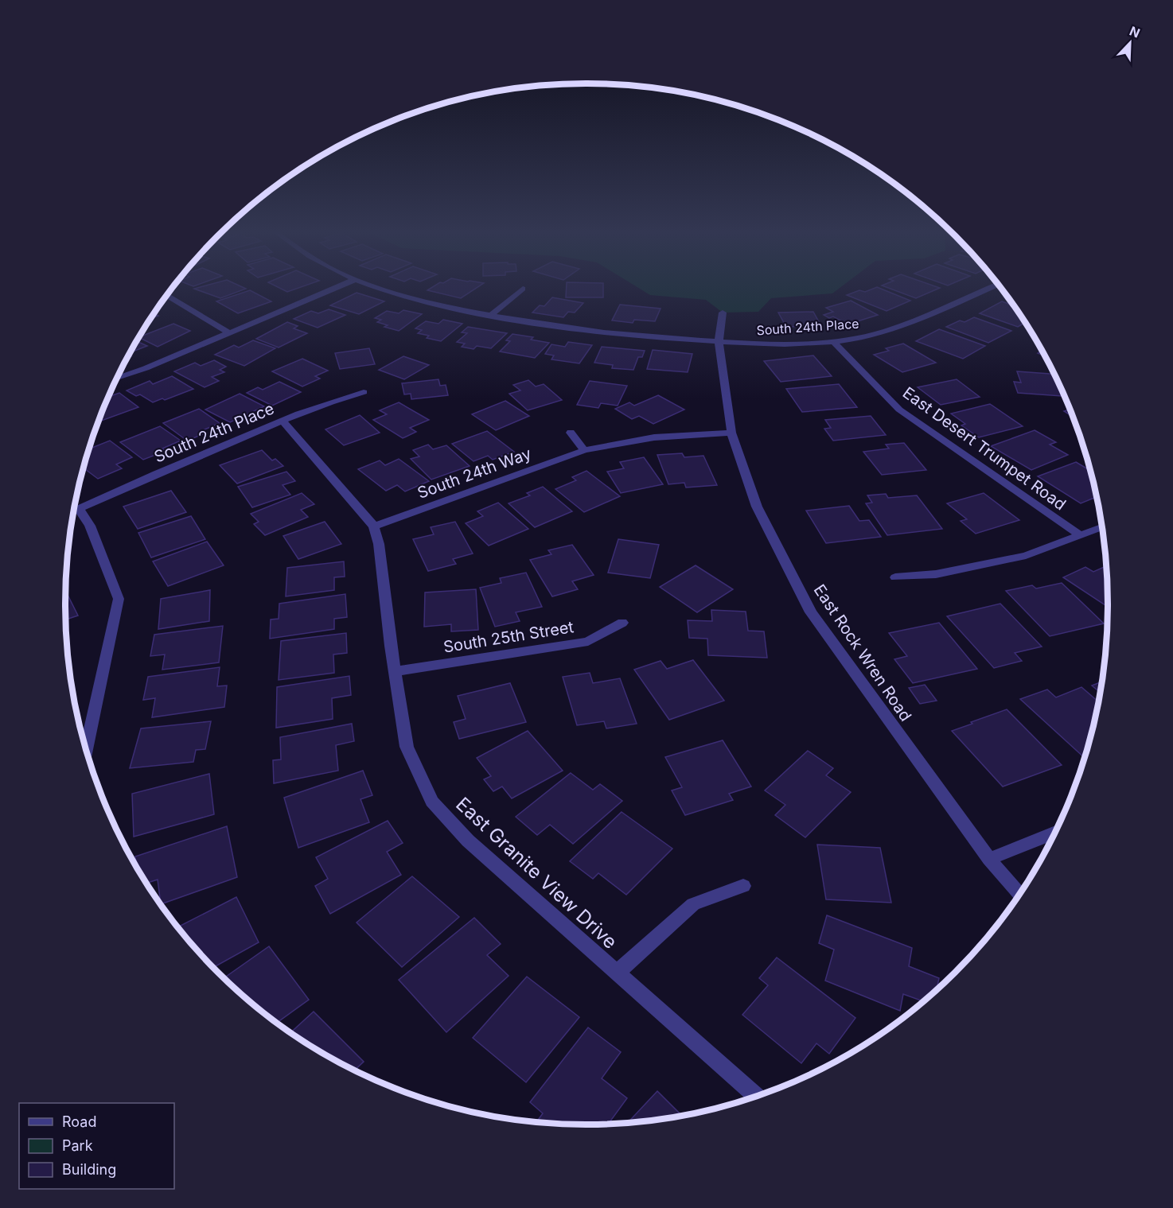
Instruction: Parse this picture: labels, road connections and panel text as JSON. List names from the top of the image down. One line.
{"streets":{"street":["South 24th Place","East Desert Trumpet Road","South 24th Way","South 25th Street","East Rock Wren Road","East Granite View Drive"]},"crossings":[["South 24th Place","East Desert Trumpet Road"],["South 24th Place","East Rock Wren Road"],["South 24th Place","East Granite View Drive"],["South 24th Way","East Rock Wren Road"],["South 24th Way","East Granite View Drive"],["South 25th Street","East Granite View Drive"]],"legend":["Road","Park","Building"],"north":"top right"}
